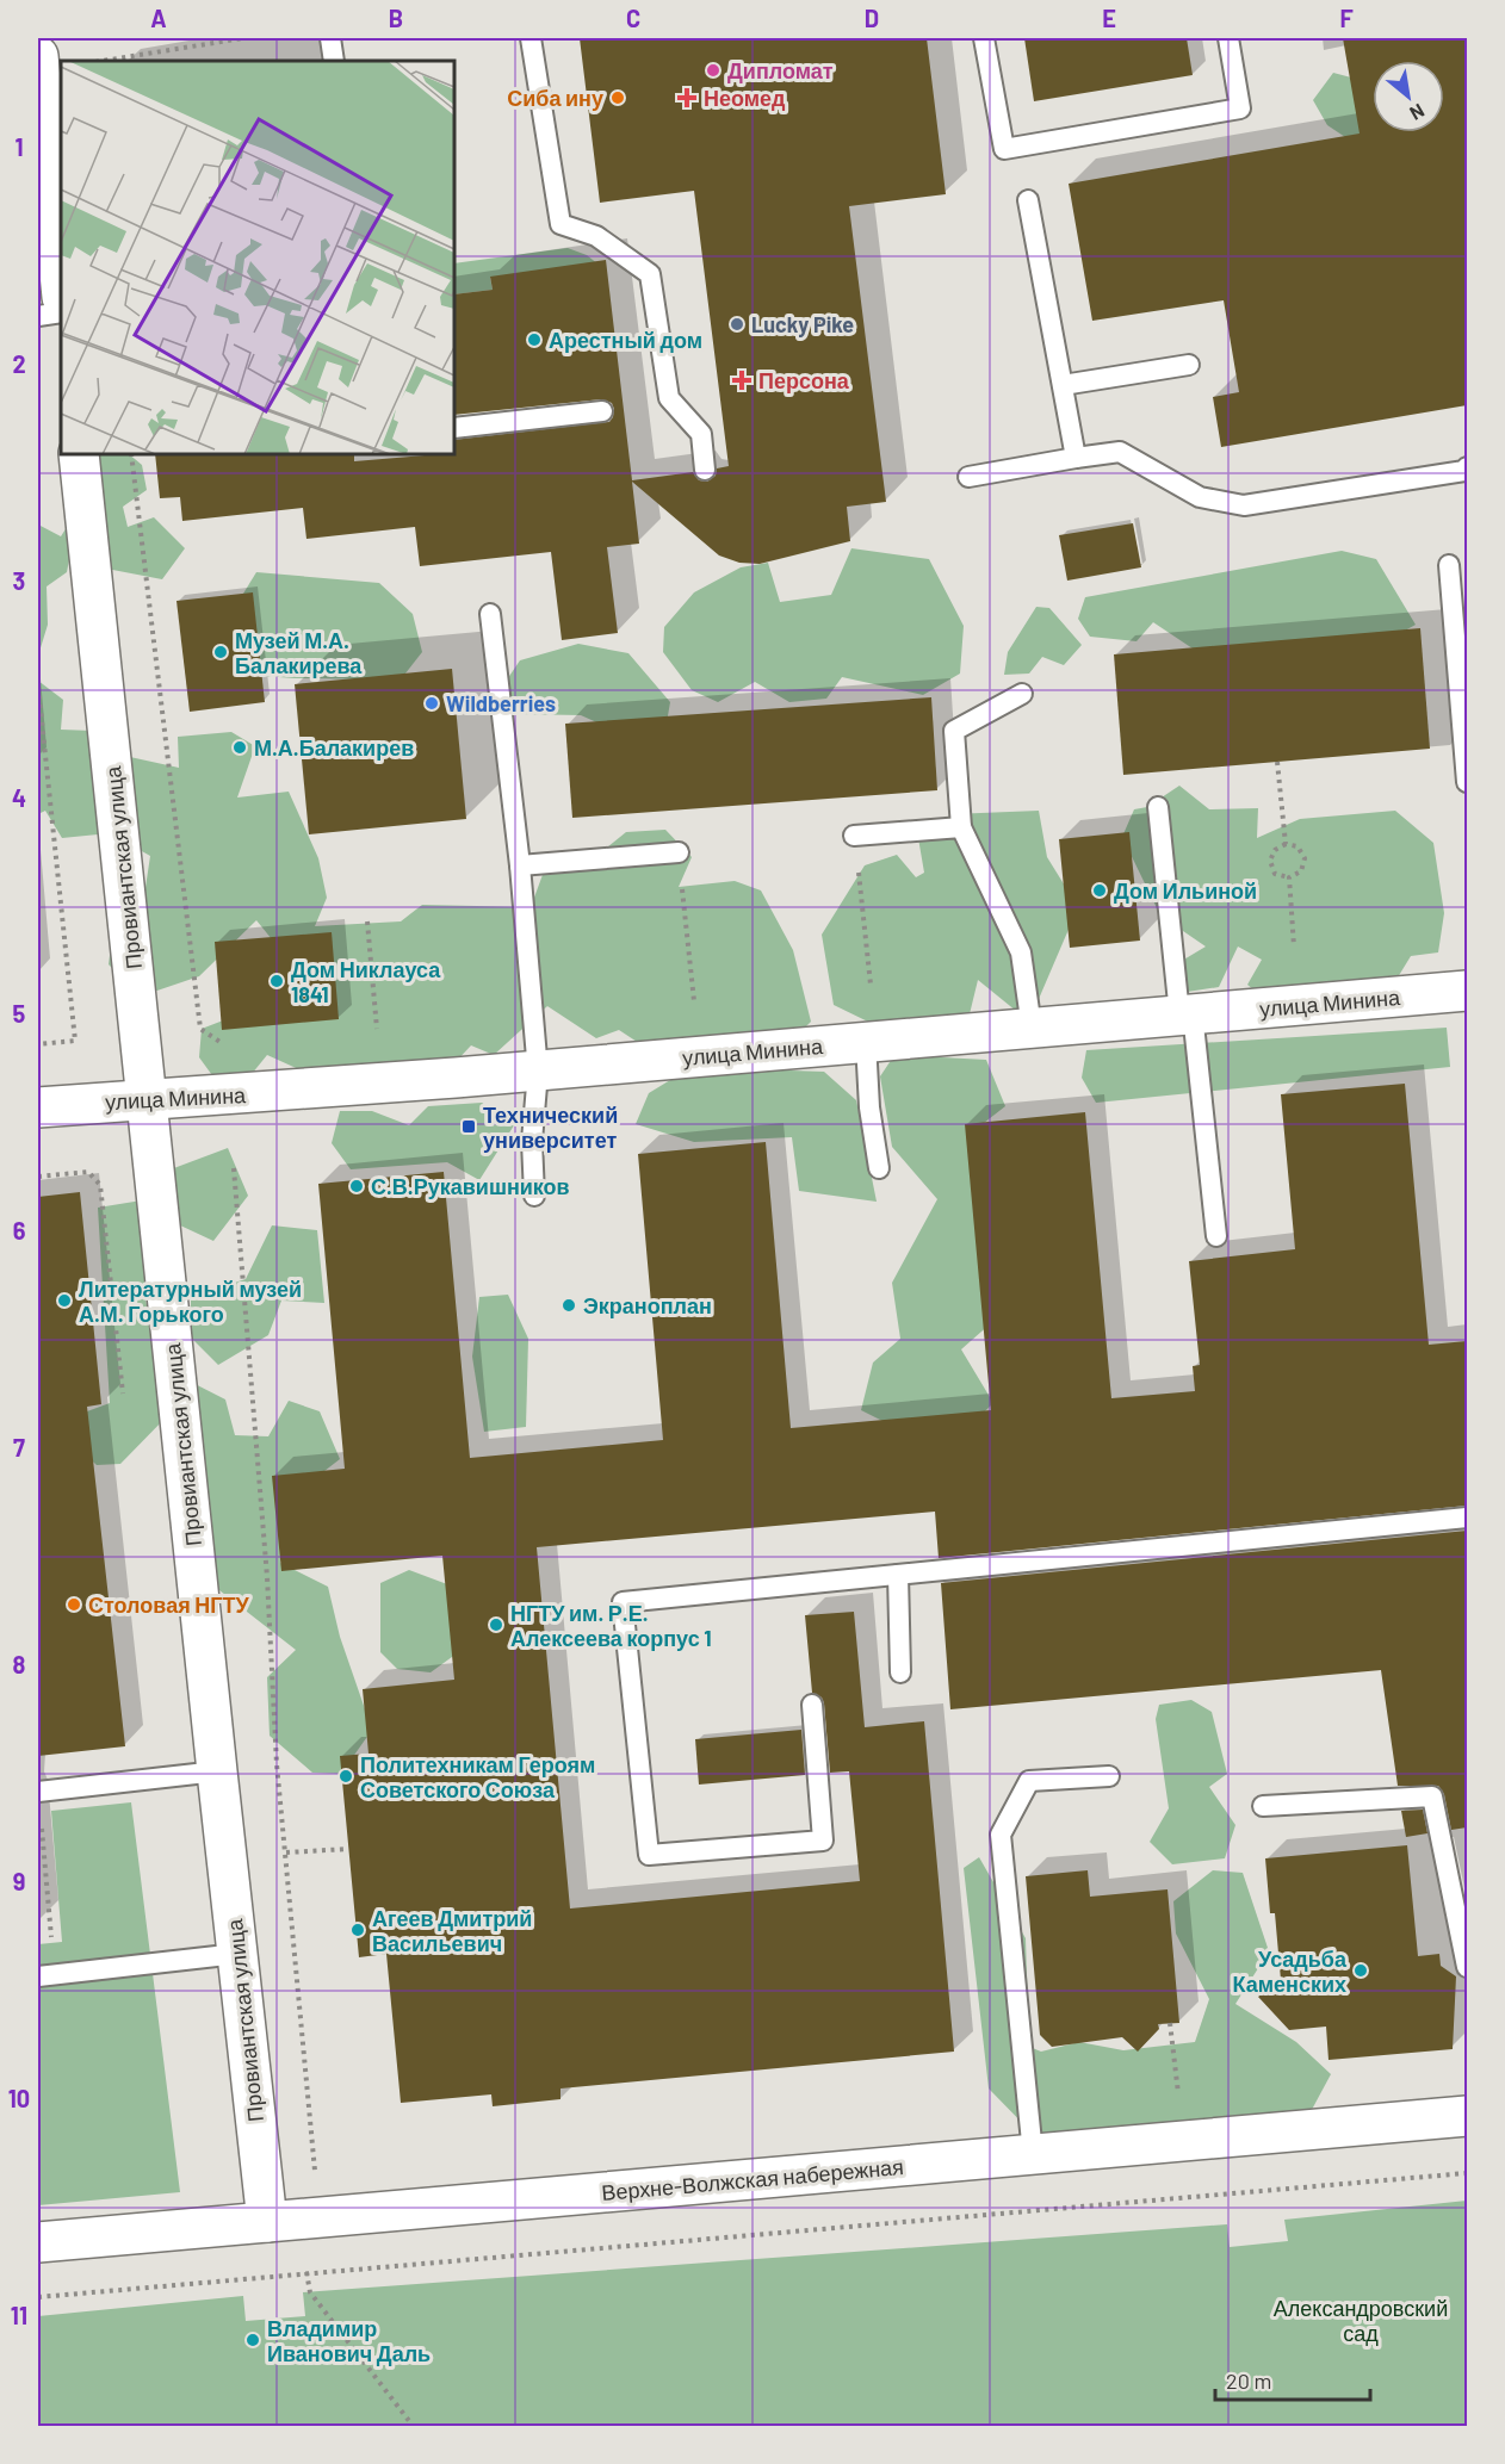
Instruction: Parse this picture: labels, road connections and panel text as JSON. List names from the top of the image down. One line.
{"streets":{"street":["Провиантская улица","улица Минина","Верхне-Волжская набережная"]},"crossings":[["Провиантская улица","улица Минина"],["Провиантская улица","Верхне-Волжская набережная"]],"parks":["Александровский сад"],"places":{"other":["Дипломат","Сиба ину","Lucky Pike","Арестный дом","Музей М.А. Балакирева","Wildberries","М.А.Балакирев","Дом Ильиной","Дом Никлауса 1841","С.В.Рукавишников","Литературный музей А.М. Горького","Экраноплан","Столовая НГТУ","НГТУ им. Р.Е. Алексеева корпус 1","Политехникам Героям Советского Союза","Агеев Дмитрий Васильевич","Усадьба Каменских","Владимир Иванович Даль"],"health":["Неомед","Персона"],"transit":["Технический университет"]},"scale_bar":"20 m","north":"bottom right","grid":{"columns":["A","B","C","D","E","F"],"rows":["1","2","3","4","5","6","7","8","9","10","11"]}}
